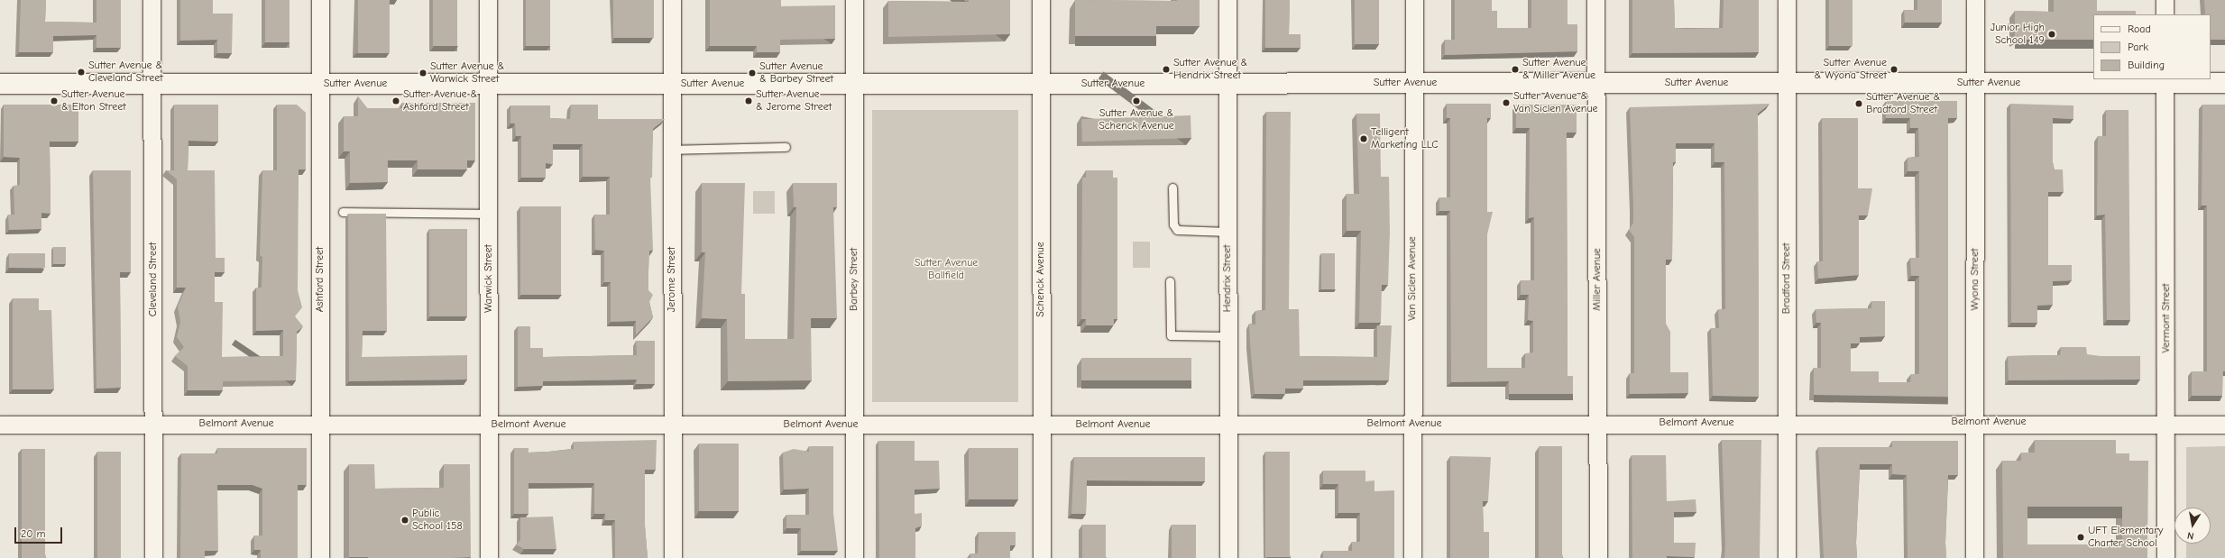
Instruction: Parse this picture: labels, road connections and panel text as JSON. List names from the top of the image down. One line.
{"streets":{"street":["Sutter Avenue","Warwick Street","Hendrix Street","Van Siclen Avenue","Bradford Street","Cleveland Street","Ashford Street","Jerome Street","Barbey Street","Schenck Avenue","Miller Avenue","Wyona Street","Vermont Street","Belmont Avenue"]},"crossings":[["Sutter Avenue","Warwick Street"],["Sutter Avenue","Hendrix Street"],["Sutter Avenue","Van Siclen Avenue"],["Sutter Avenue","Bradford Street"],["Sutter Avenue","Cleveland Street"],["Sutter Avenue","Ashford Street"],["Sutter Avenue","Jerome Street"],["Sutter Avenue","Barbey Street"],["Sutter Avenue","Schenck Avenue"],["Sutter Avenue","Miller Avenue"],["Sutter Avenue","Wyona Street"],["Sutter Avenue","Vermont Street"],["Warwick Street","Belmont Avenue"],["Hendrix Street","Belmont Avenue"],["Van Siclen Avenue","Belmont Avenue"],["Bradford Street","Belmont Avenue"],["Cleveland Street","Belmont Avenue"],["Ashford Street","Belmont Avenue"],["Jerome Street","Belmont Avenue"],["Barbey Street","Belmont Avenue"],["Schenck Avenue","Belmont Avenue"],["Miller Avenue","Belmont Avenue"],["Wyona Street","Belmont Avenue"],["Vermont Street","Belmont Avenue"]],"parks":["Sutter Avenue Ballfield"],"places":["Junior High School 149","Sutter Avenue & Hendrix Street","Sutter Avenue & Miller Avenue","Sutter Avenue & Wyona Street","Sutter Avenue & Cleveland Street","Sutter Avenue & Warwick Street","Sutter Avenue & Barbey Street","Sutter Avenue & Elton Street","Sutter Avenue & Ashford Street","Sutter Avenue & Jerome Street","Sutter Avenue & Schenck Avenue","Sutter Avenue & Van Siclen Avenue","Sutter Avenue & Bradford Street","Telligent Marketing LLC","Public School 158","UFT Elementary Charter School"],"legend":["Road","Park","Building"],"scale_bar":"20 m","north":"bottom"}
